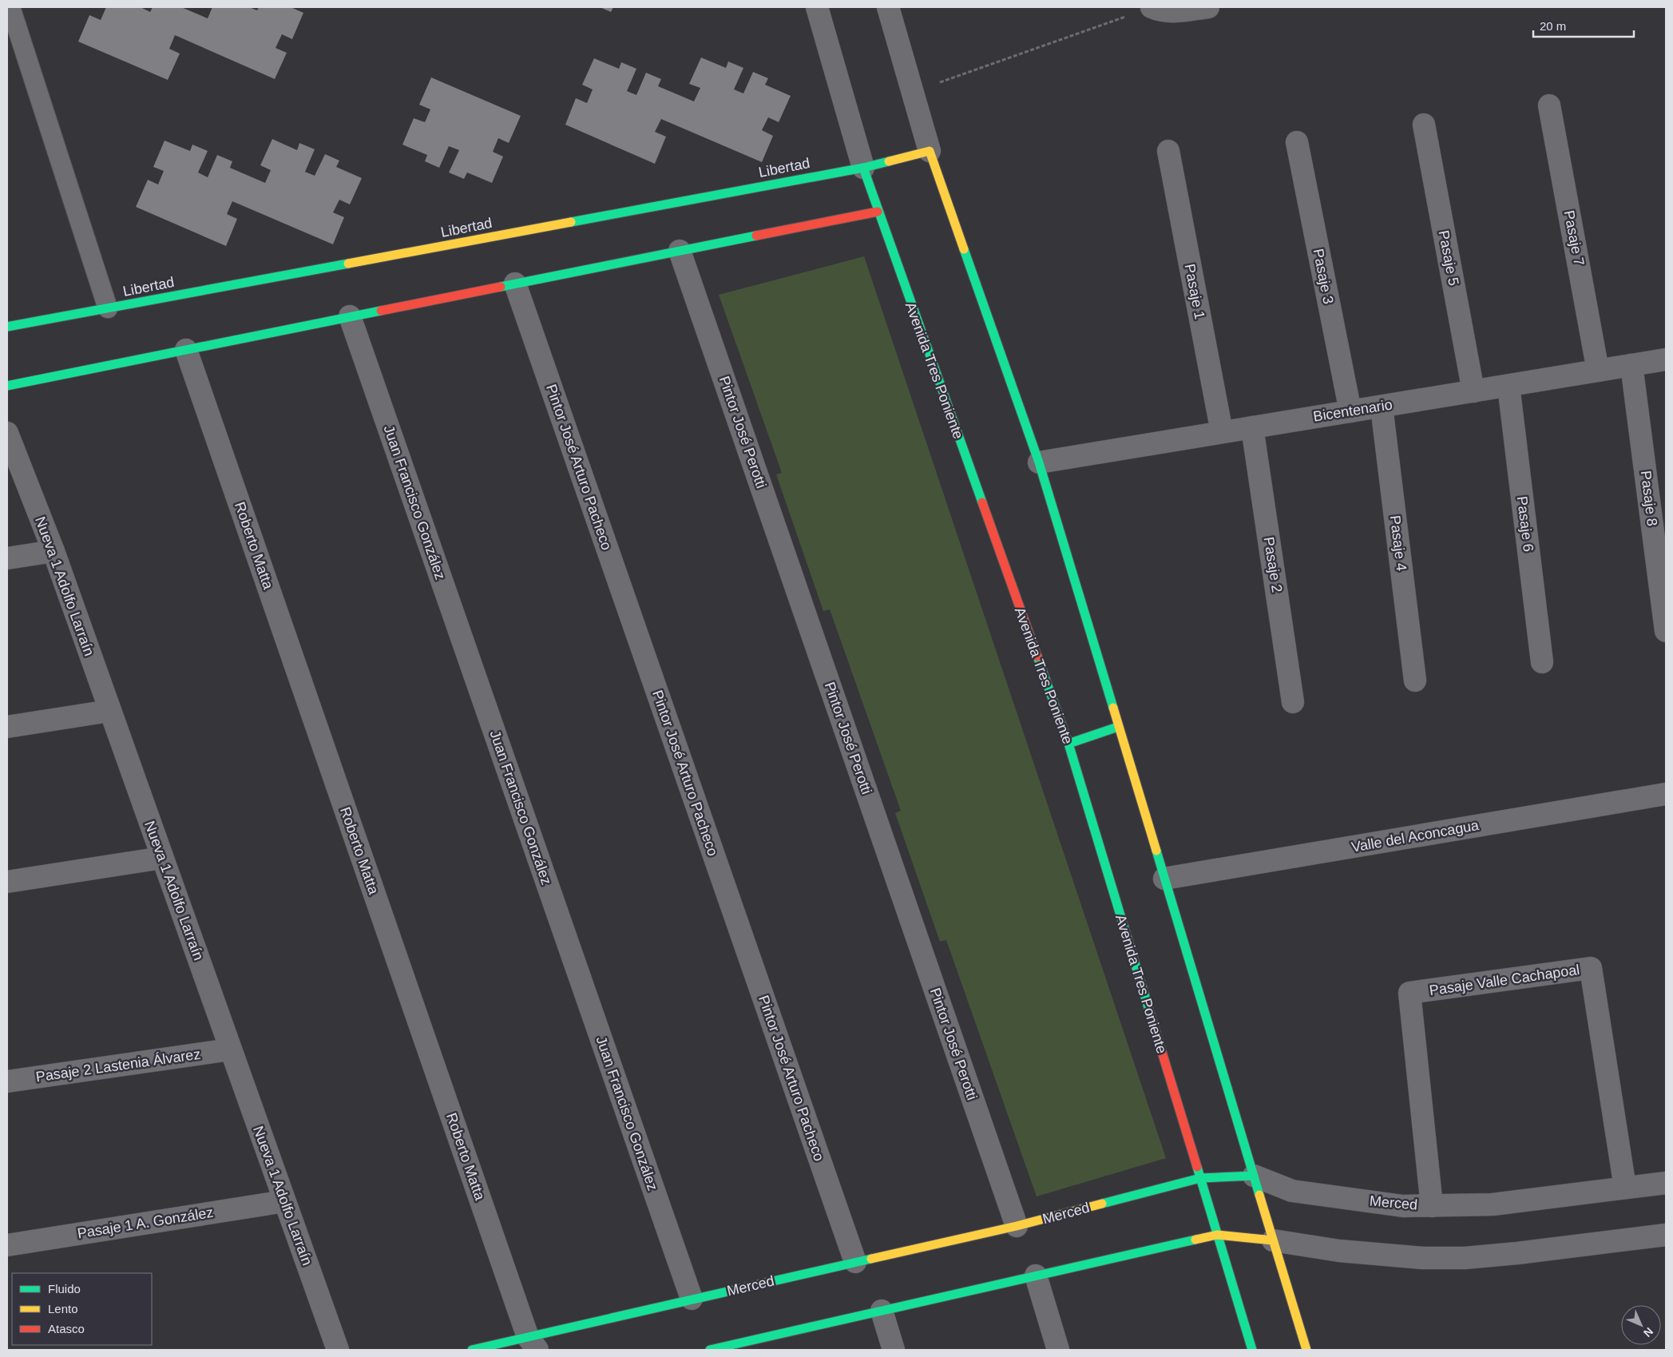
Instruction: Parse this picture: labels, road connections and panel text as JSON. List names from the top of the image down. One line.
{"streets":{"street":["Libertad","Pasaje 7","Pasaje 5","Pasaje 3","Pasaje 1","Avenida Tres Poniente","Bicentenario","Pintor José Perotti","Pintor José Arturo Pacheco","Pasaje 8","Juan Francisco González","Pasaje 6","Pasaje 4","Roberto Matta","Pasaje 2","Nueva 1 Adolfo Larraín","Valle del Aconcagua","Pasaje Valle Cachapoal","Pasaje 2 Lastenia Álvarez","Merced","Pasaje 1 A. González"]},"crossings":[["Libertad","Avenida Tres Poniente"],["Pasaje 7","Bicentenario"],["Pasaje 5","Bicentenario"],["Pasaje 3","Bicentenario"],["Pasaje 1","Bicentenario"],["Avenida Tres Poniente","Merced"],["Bicentenario","Pasaje 8"],["Bicentenario","Pasaje 6"],["Bicentenario","Pasaje 4"],["Bicentenario","Pasaje 2"],["Pintor José Perotti","Merced"],["Pintor José Arturo Pacheco","Merced"],["Juan Francisco González","Merced"],["Roberto Matta","Merced"],["Nueva 1 Adolfo Larraín","Pasaje 2 Lastenia Álvarez"],["Nueva 1 Adolfo Larraín","Pasaje 1 A. González"],["Pasaje Valle Cachapoal","Merced"]],"legend":["Fluido","Lento","Atasco"],"scale_bar":"20 m","north":"bottom right"}
